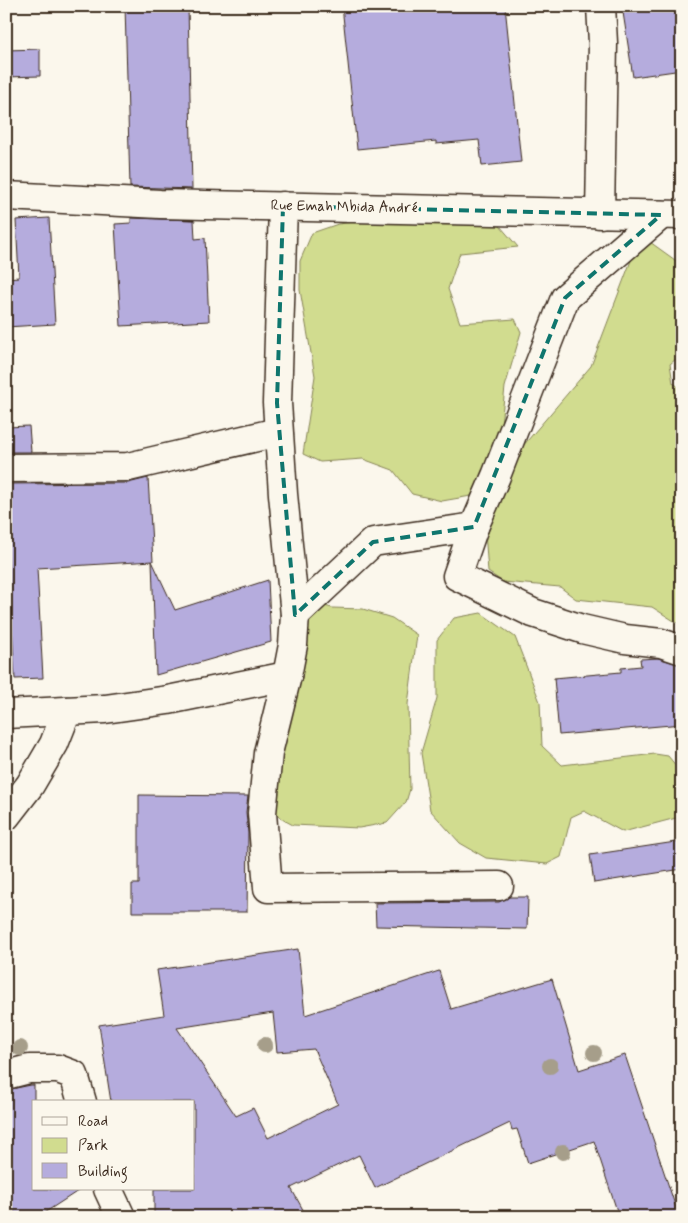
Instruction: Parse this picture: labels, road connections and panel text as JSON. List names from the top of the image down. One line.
{"streets":{"street":["Rue Emah Mbida André"]},"legend":["Road","Park","Building"]}
